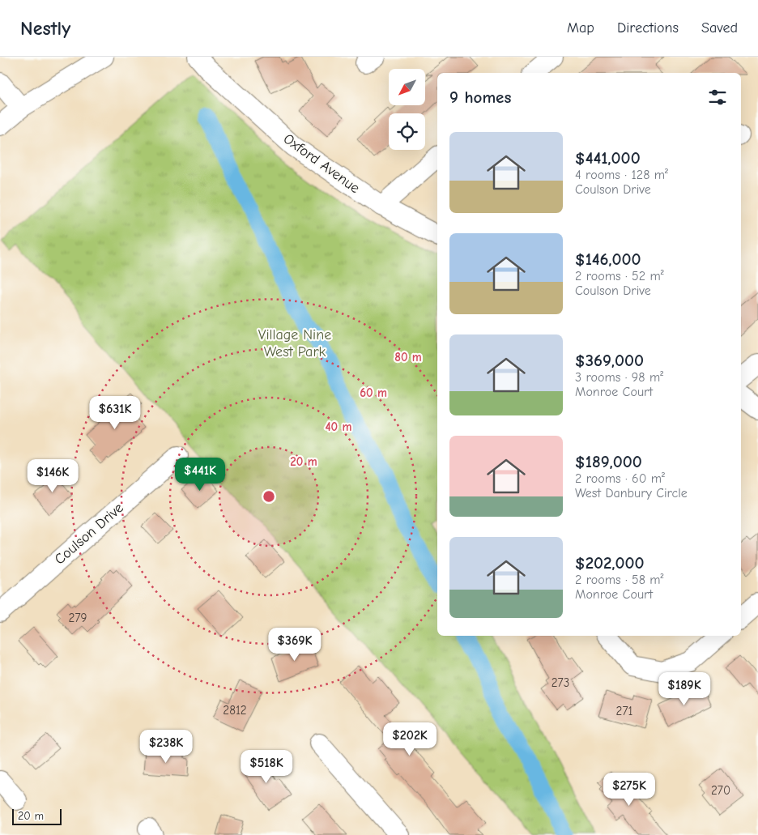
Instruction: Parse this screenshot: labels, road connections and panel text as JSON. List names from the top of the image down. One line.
{"streets":{"street":["Oxford Avenue","Coulson Drive"]},"parks":["Village Nine West Park"],"house_numbers":["279","273","2812","271","270"],"scale_bar":"20 m","north":"bottom left","page":{"header":"Nestly","nav":["Map","Directions","Saved"],"heading":"9 homes","list":[{"name":"$441,000","note":"4 rooms · 128 m² · Coulson Drive"},{"name":"$146,000","note":"2 rooms · 52 m² · Coulson Drive"},{"name":"$369,000","note":"3 rooms · 98 m² · Monroe Court"},{"name":"$189,000","note":"2 rooms · 60 m² · West Danbury Circle"},{"name":"$202,000","note":"2 rooms · 58 m² · Monroe Court"}],"price":["$631K","$441K","$146K","$369K","$189K","$202K","$238K","$518K","$275K"],"scale":"20 m"},"rings":["80 m","60 m","40 m","20 m"]}
